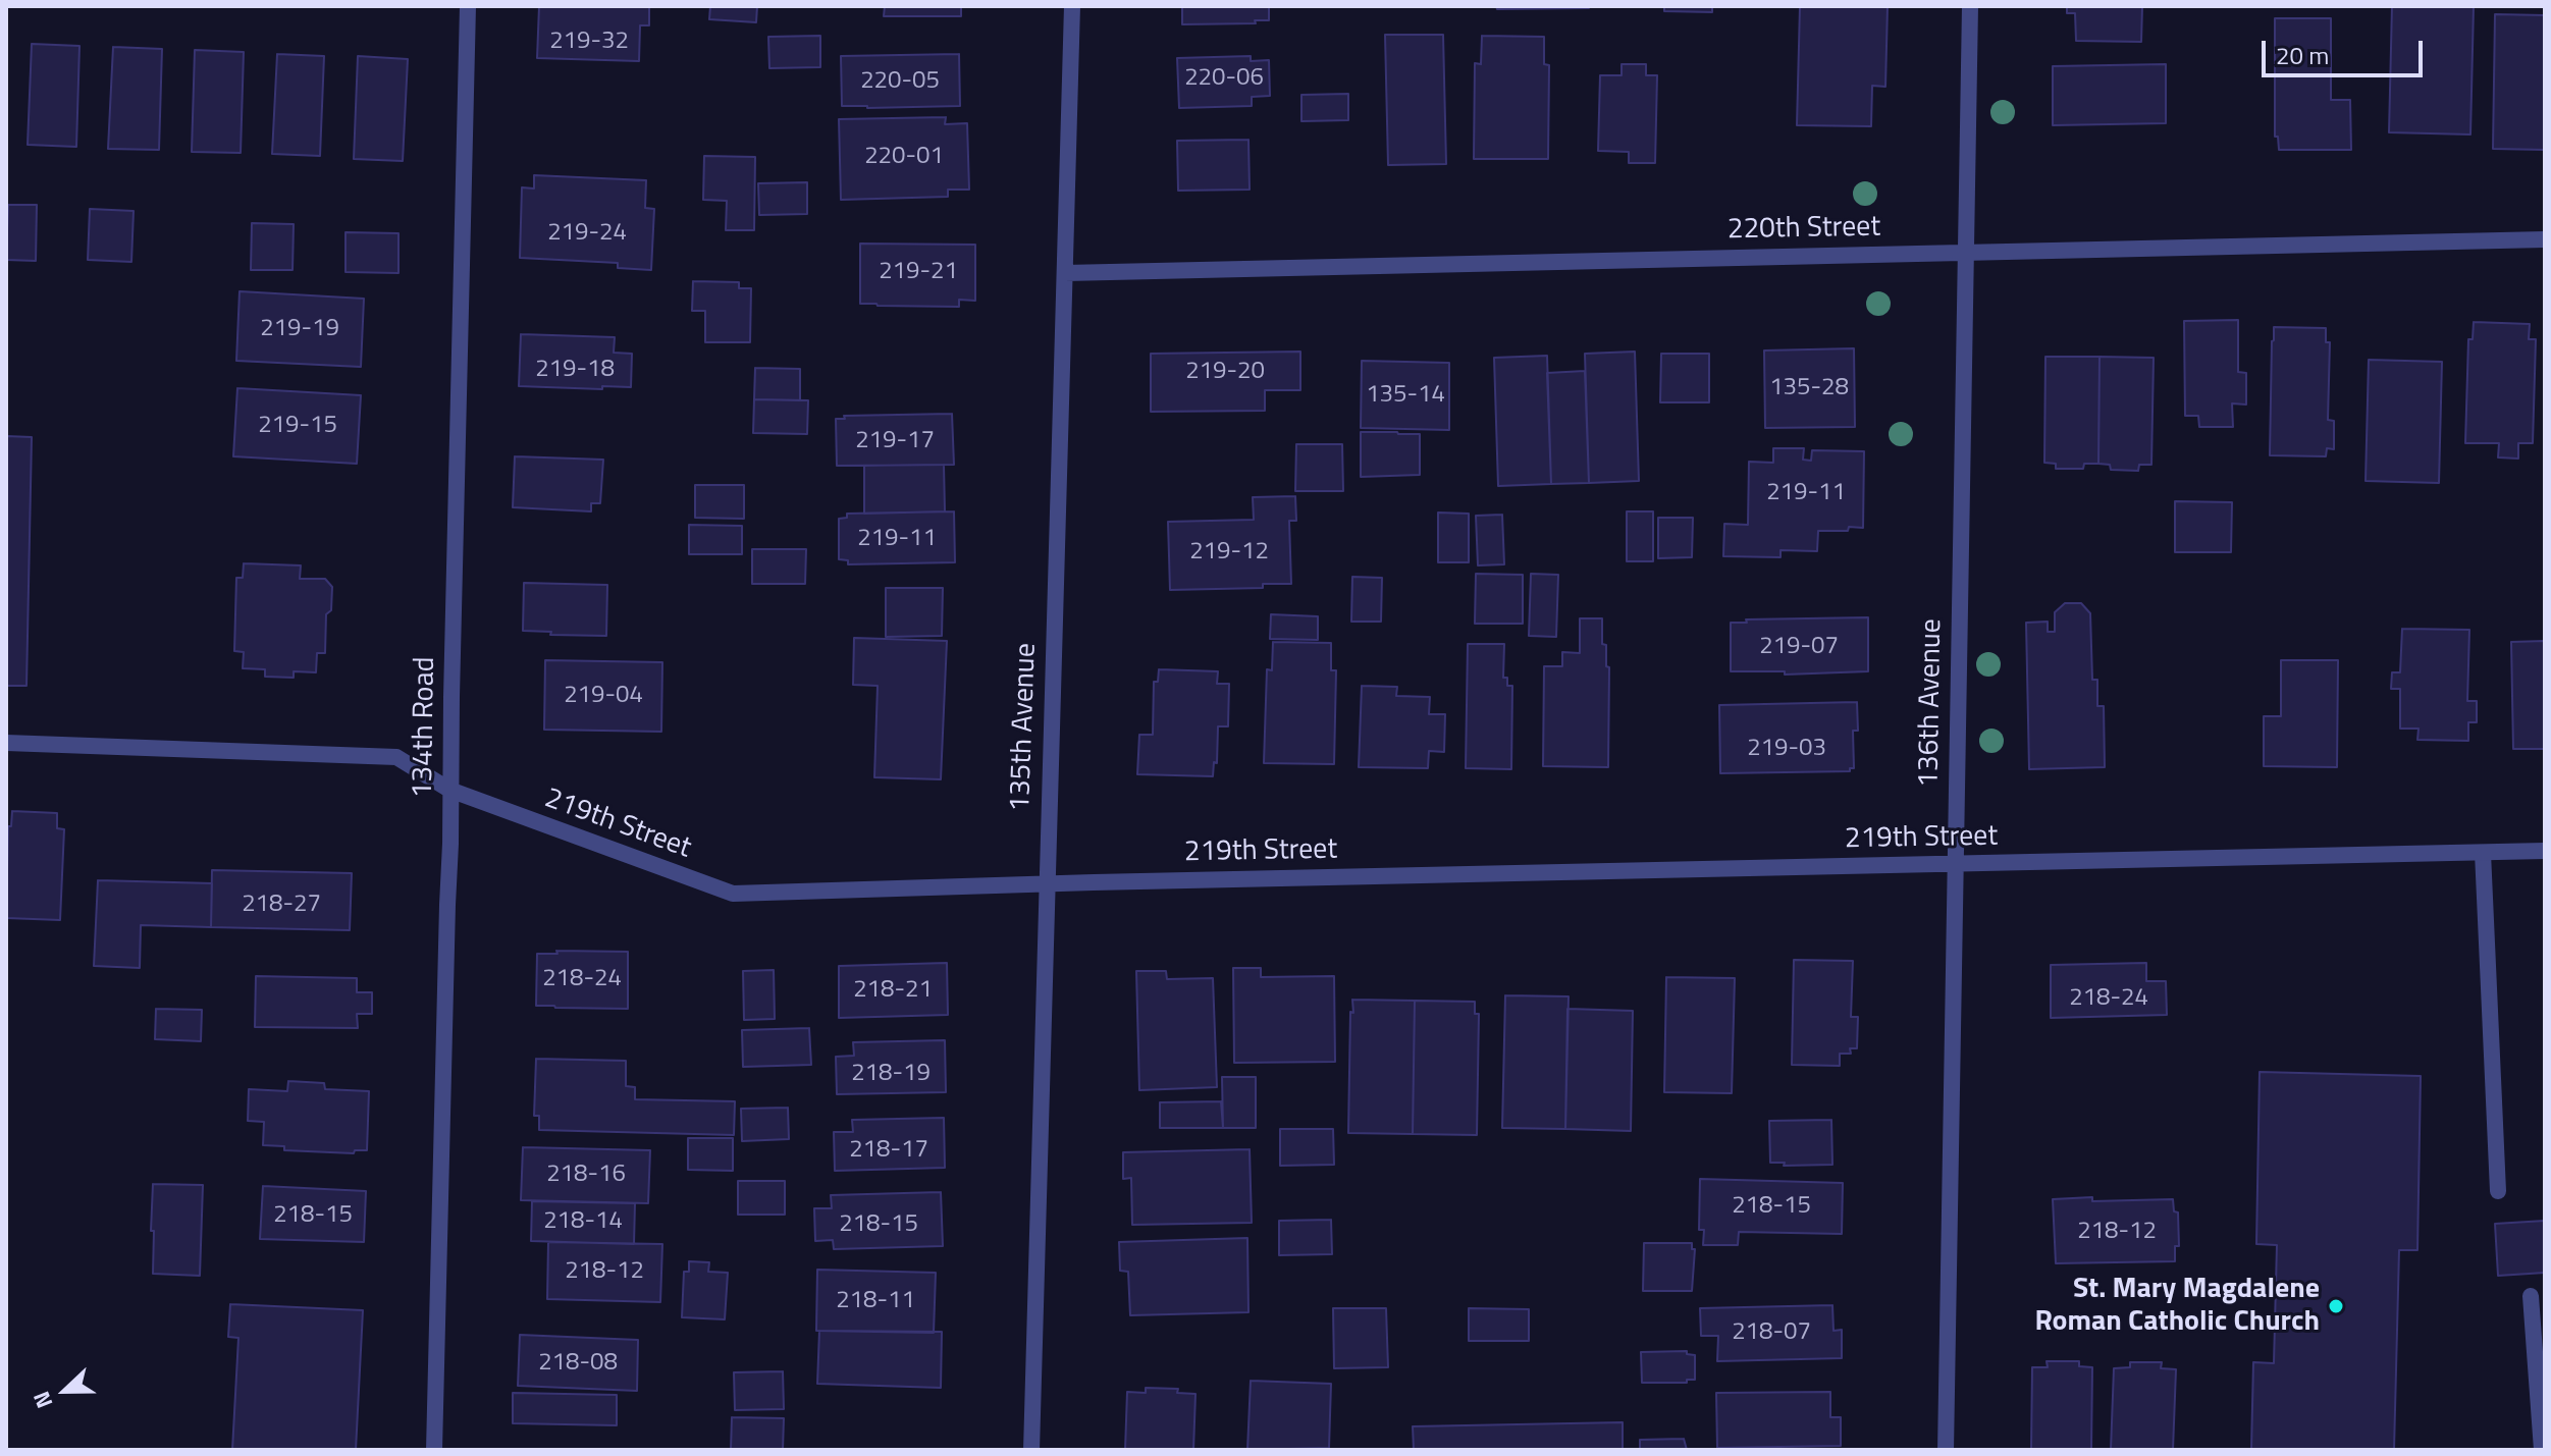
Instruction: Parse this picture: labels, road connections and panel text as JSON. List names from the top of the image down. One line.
{"streets":{"street":["220th Street","136th Avenue","134th Road","135th Avenue","219th Street"]},"crossings":[["220th Street","136th Avenue"],["220th Street","135th Avenue"],["136th Avenue","219th Street"],["134th Road","219th Street"],["135th Avenue","219th Street"]],"places":["St. Mary Magdalene Roman Catholic Church"],"house_numbers":["219-32","220-06","220-05","220-01","219-24","219-21","219-19","219-18","219-20","135-28","135-14","219-15","219-17","219-11","219-11","219-12","219-07","219-04","219-03","218-27","218-24","218-21","218-24","218-19","218-17","218-16","218-15","218-15","218-14","218-15","218-12","218-12","218-11","218-07","218-08"],"scale_bar":"20 m","north":"left"}
